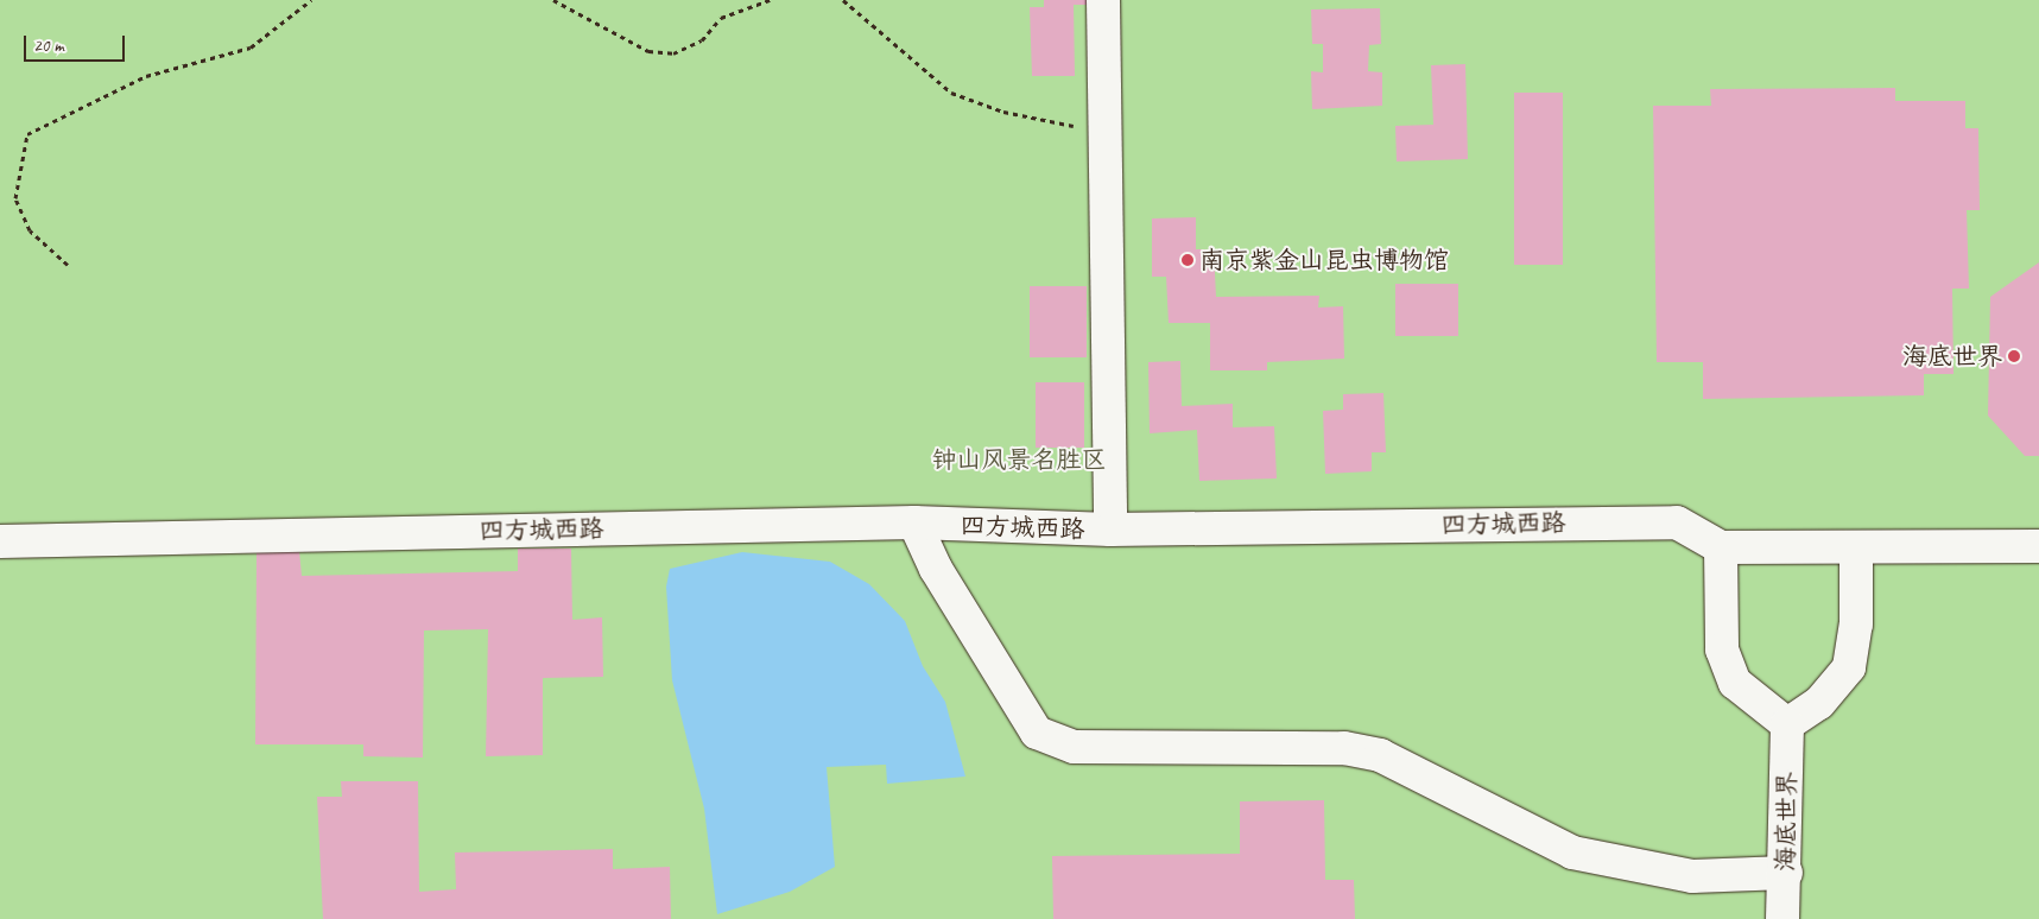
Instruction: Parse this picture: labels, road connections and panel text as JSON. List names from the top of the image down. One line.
{"streets":{"street":["四方城西路","海底世界"]},"parks":["钟山风景名胜区"],"places":["南京紫金山昆虫博物馆","海底世界"],"scale_bar":"20 m"}
